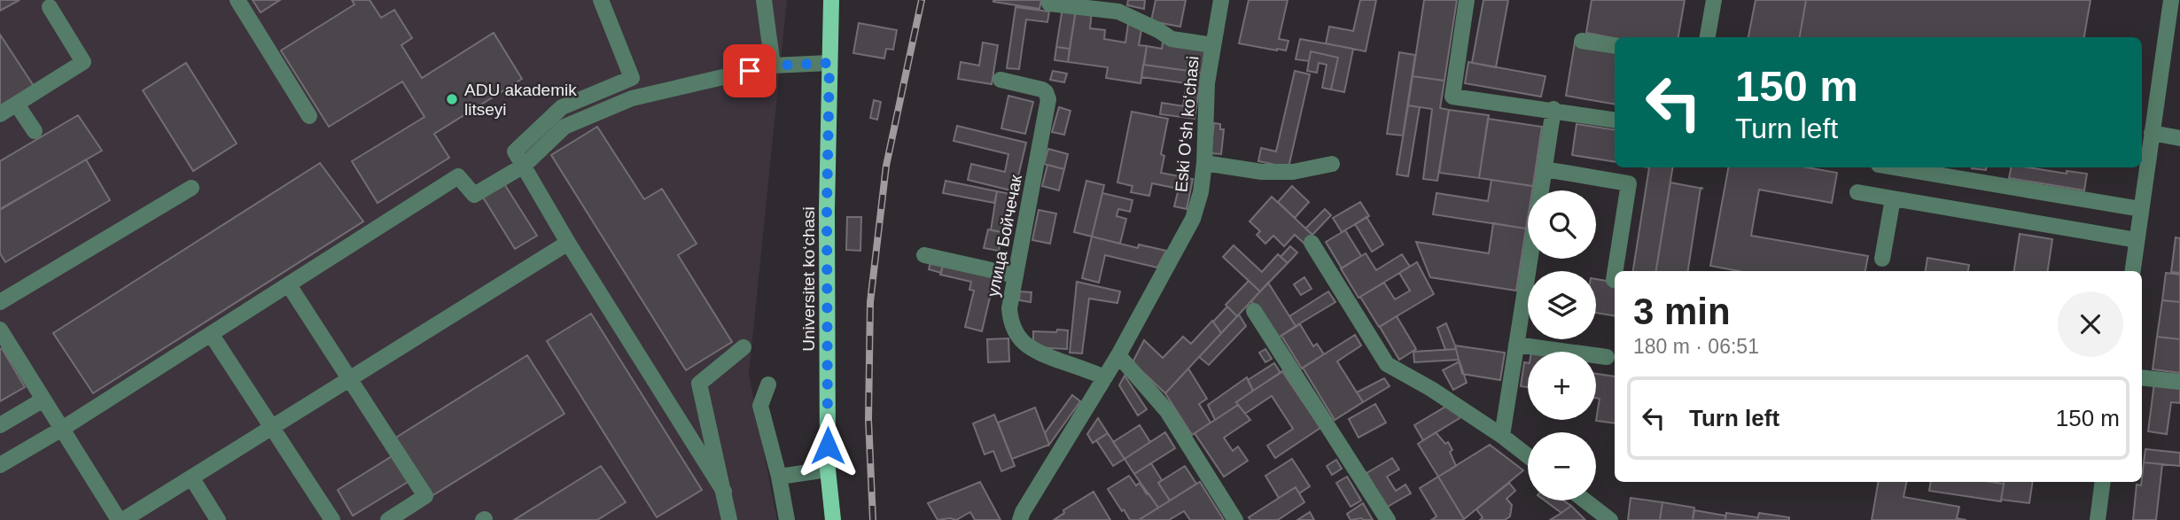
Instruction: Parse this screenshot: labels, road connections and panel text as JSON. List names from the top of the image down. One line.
{"streets":{"main road":["Universitet kо‘chasi"],"street":["Eski Oʻsh koʻchasi","улица Бойчечак"]},"crossings":[["Eski Oʻsh koʻchasi","улица Бойчечак"]],"places":["ADU akademik litseyi"],"page":{"turn":["150 m","Turn left"],"map_buttons":["+","−"],"heading":["3 min","180 m · 06:51"],"list":[{"name":"Turn left","value":"150 m"}]}}
